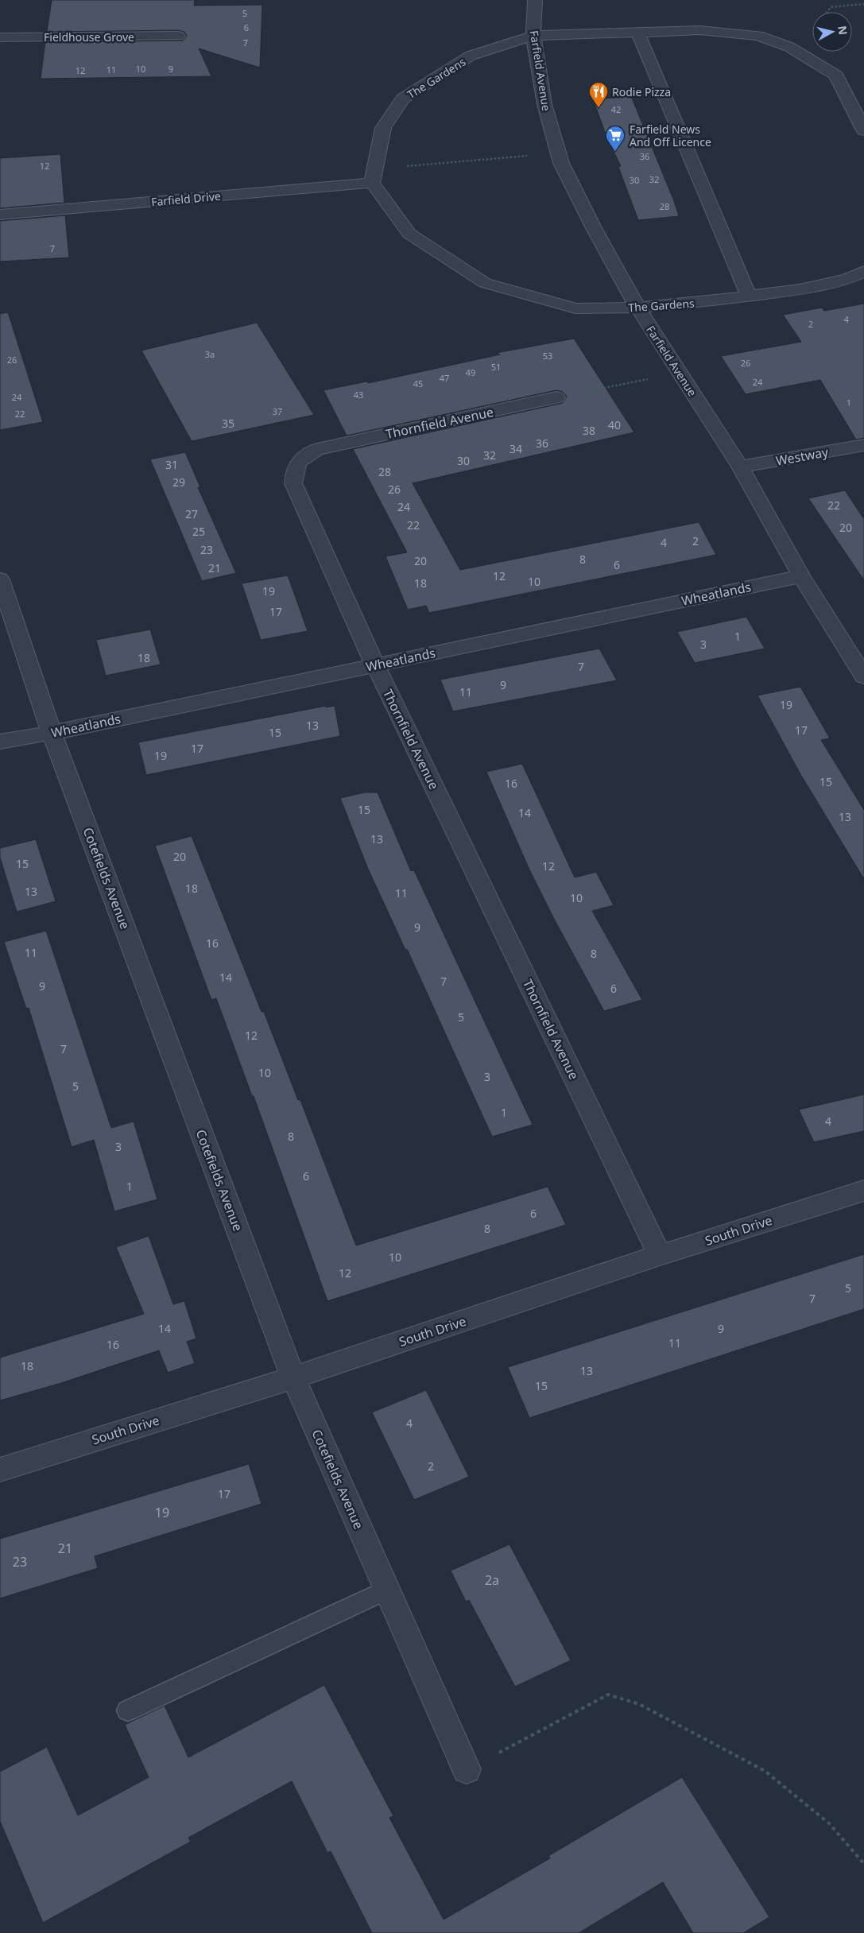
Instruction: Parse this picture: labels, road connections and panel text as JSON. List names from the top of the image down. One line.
{"streets":{"street":["Fieldhouse Grove","Farfield Avenue","The Gardens","Farfield Drive","Thornfield Avenue","Westway","Wheatlands","Cotefields Avenue","South Drive"]},"crossings":[["Farfield Avenue","The Gardens"],["Farfield Avenue","Westway"],["Farfield Avenue","Wheatlands"],["The Gardens","Farfield Drive"],["Thornfield Avenue","Wheatlands"],["Thornfield Avenue","South Drive"],["Wheatlands","Cotefields Avenue"],["Cotefields Avenue","South Drive"]],"places":{"restaurant":["Rodie Pizza"],"supermarket":["Farfield News And Off Licence"]},"house_numbers":["5","6","7","10","9","11","12","42","36","12","32","30","28","7","4","2","3a","53","26","26","51","49","47","24","45","43","24","1","37","22","35","40","38","36","34","32","30","31","28","29","26","22","24","27","22","20","25","2","4","23","8","20","6","21","12","10","18","19","17","1","3","18","7","9","11","19","13","17","15","17","19","15","16","15","14","13","13","20","15","12","18","13","11","10","9","16","11","8","14","7","9","6","5","12","7","10","3","5","1","4","8","3","6","1","6","8","10","12","5","7","14","9","11","16","18","13","15","4","2","17","19","21","23","2a"],"north":"right"}
